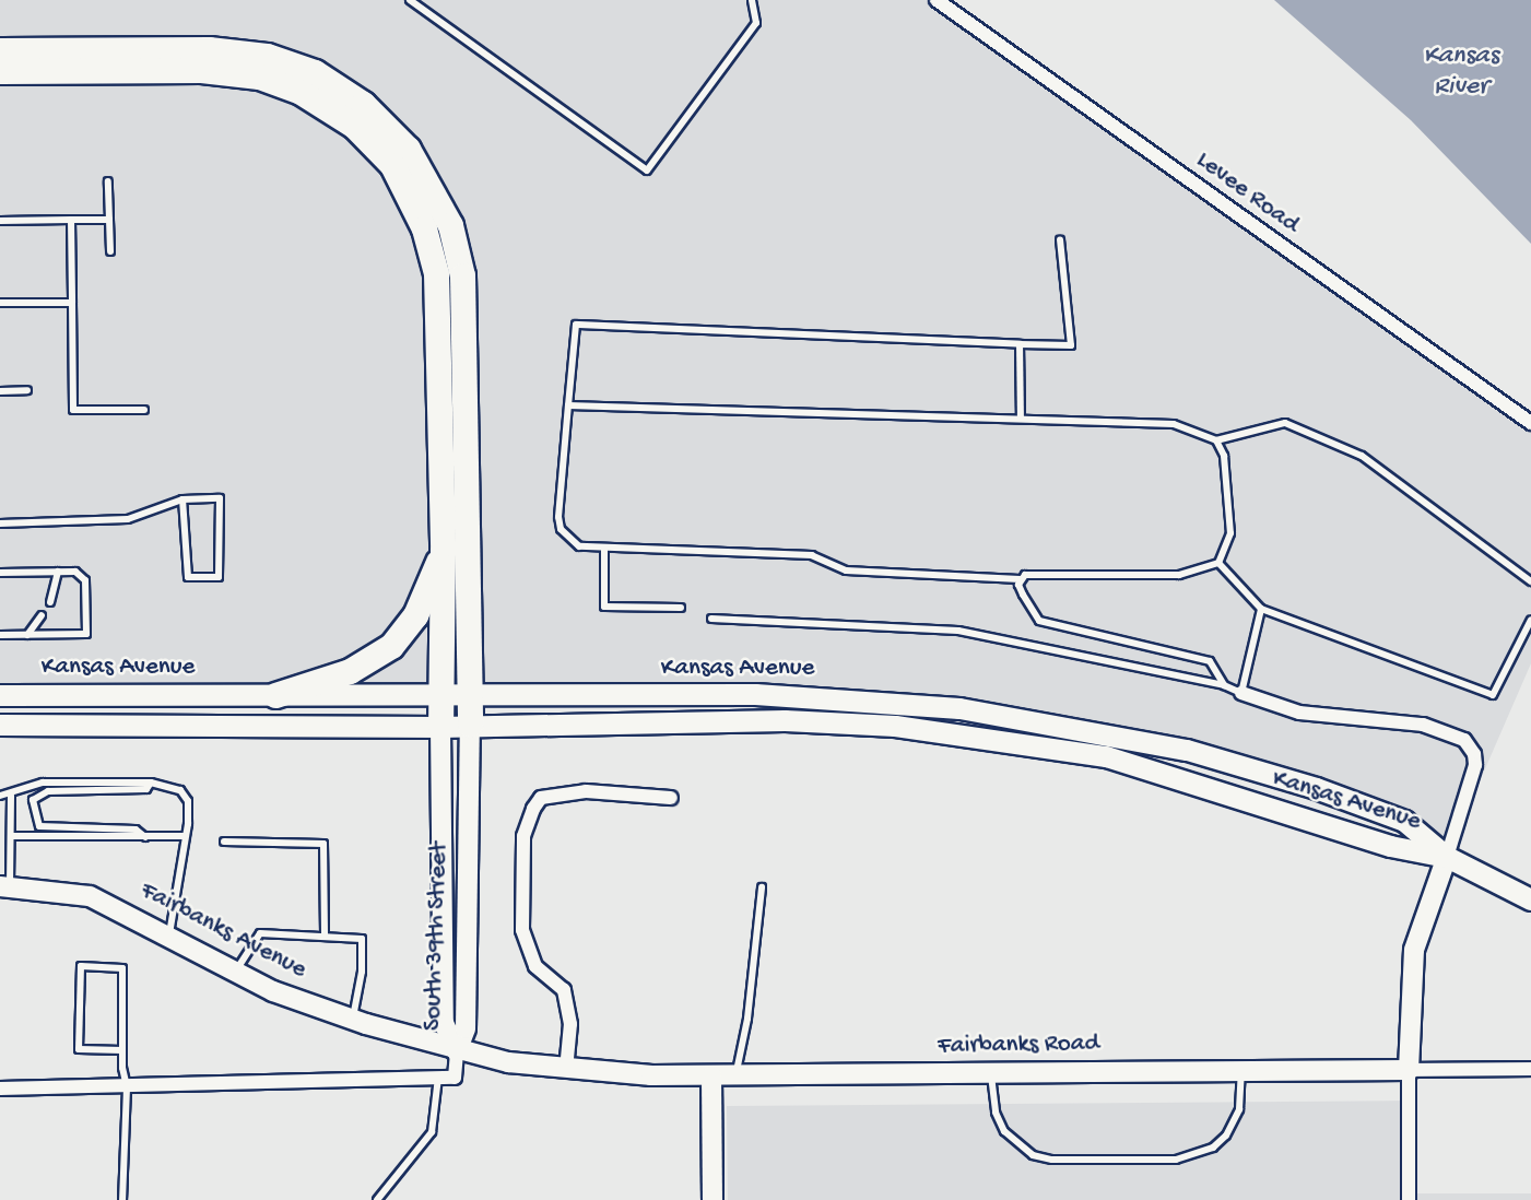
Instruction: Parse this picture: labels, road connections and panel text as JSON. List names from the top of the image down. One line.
{"streets":{"main road":["Kansas Avenue"],"street":["Levee Road","Fairbanks Avenue","South 39th Street","Fairbanks Road"]},"crossings":[["Kansas Avenue","South 39th Street"],["Fairbanks Avenue","South 39th Street"],["Fairbanks Avenue","Fairbanks Road"]],"water":["Kansas River"]}
